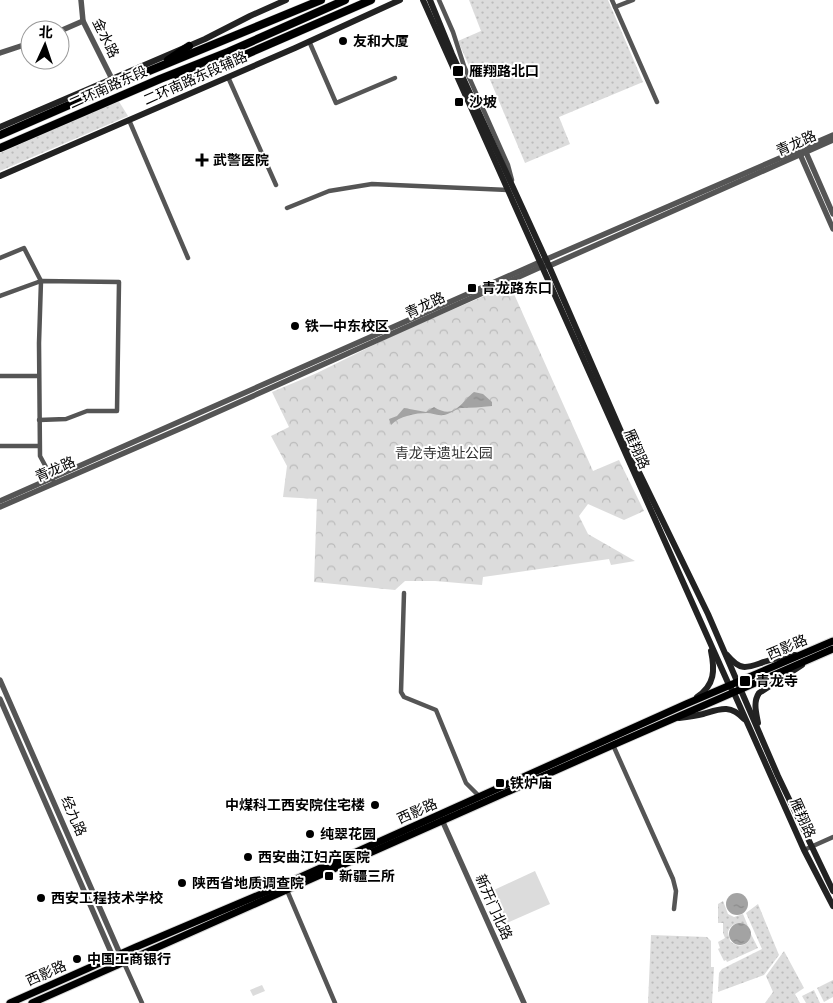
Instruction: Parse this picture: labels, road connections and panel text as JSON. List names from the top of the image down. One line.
{"streets":{"highway":["二环南路东段"],"main road":["二环南路东段辅路","雁翔路","西影路"],"street":["金水路","青龙路","经九路","新开门北路"]},"crossings":[["金水路","二环南路东段"],["青龙路","雁翔路"],["雁翔路","西影路"],["西影路","经九路"],["西影路","新开门北路"]],"parks":["青龙寺遗址公园"],"places":{"other":["友和大厦","铁一中东校区","中煤科工西安院住宅楼","纯翠花园","西安曲江妇产医院","陕西省地质调查院","西安工程技术学校","中国工商银行"],"transit":["雁翔路北口","沙坡","青龙路东口","青龙寺","铁炉庙","新疆三所"],"health":["武警医院"]},"north":"top"}
